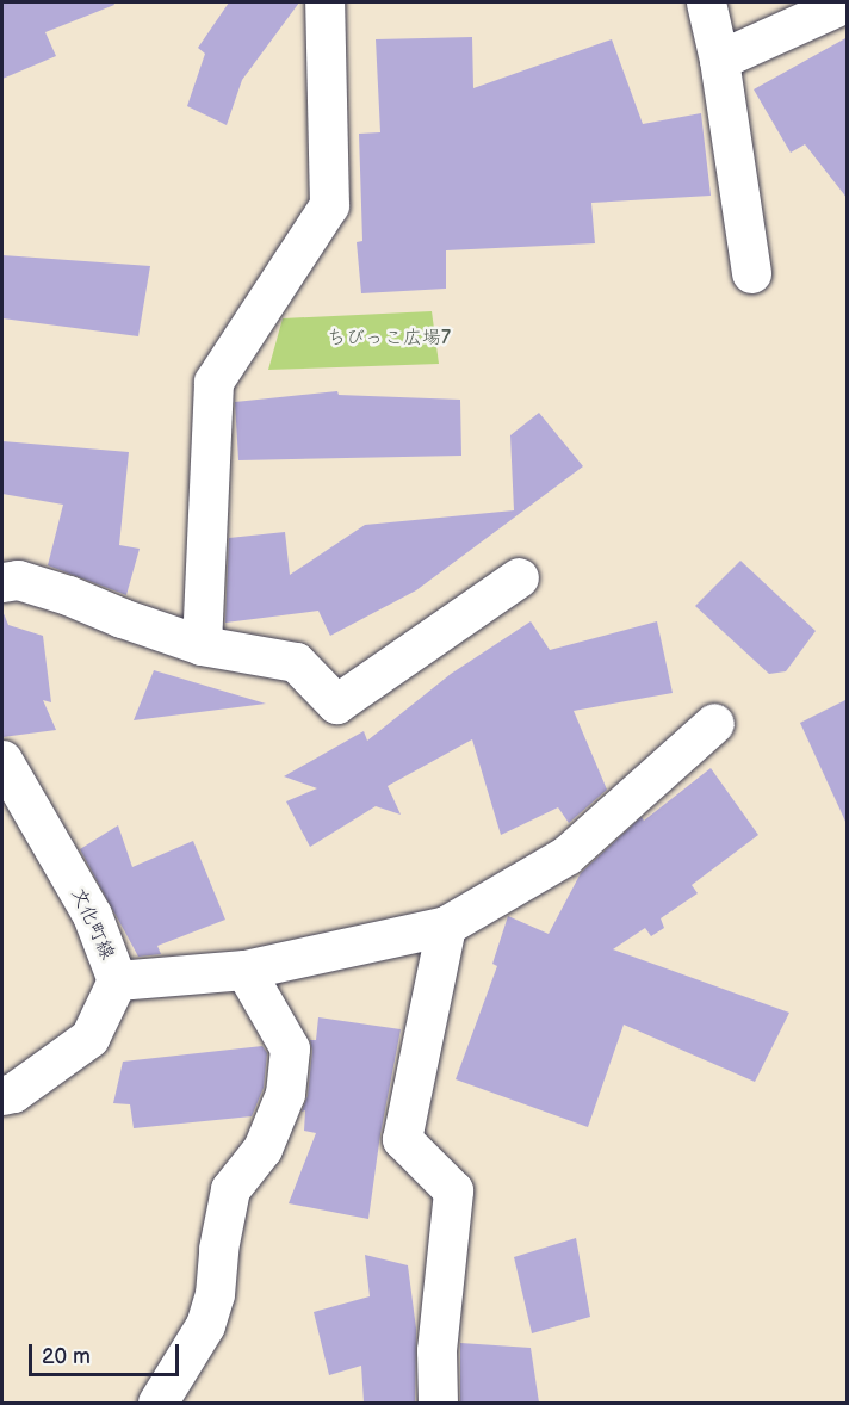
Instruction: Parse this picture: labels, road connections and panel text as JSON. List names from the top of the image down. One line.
{"streets":{"street":["文化町線"]},"parks":["ちびっこ広場7"],"scale_bar":"20 m"}
